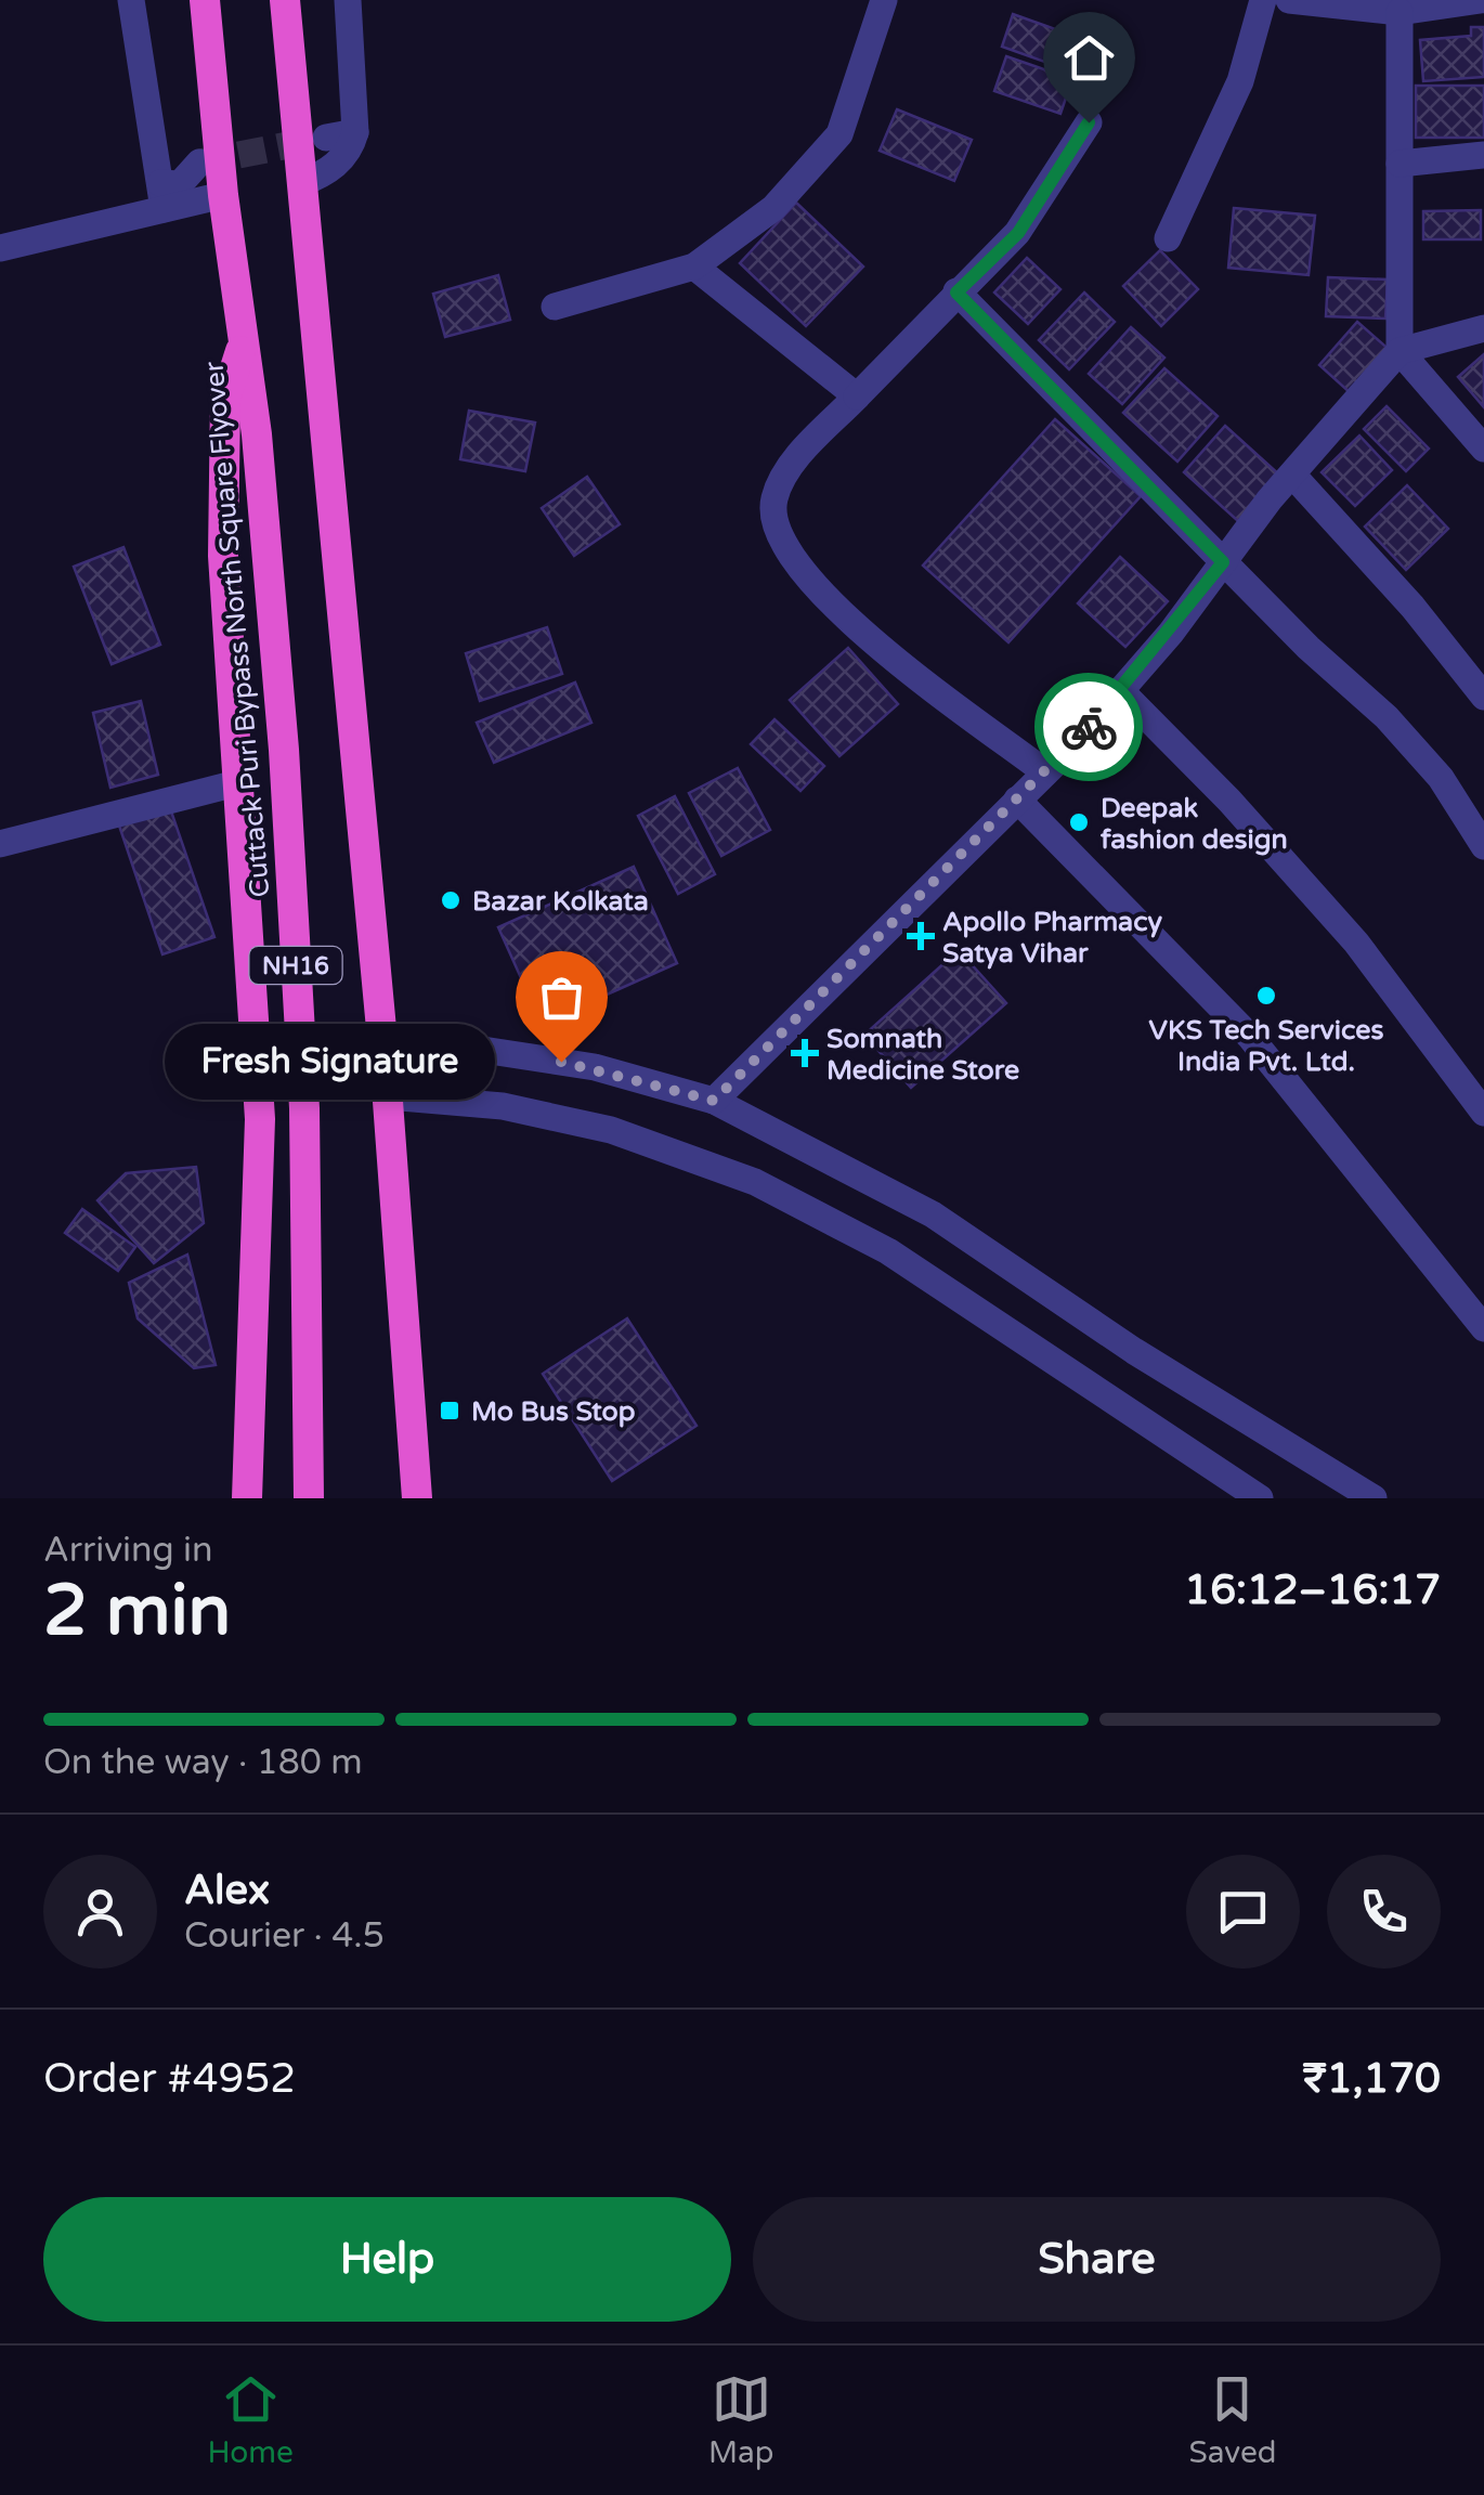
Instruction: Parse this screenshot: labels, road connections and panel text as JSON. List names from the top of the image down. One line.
{"streets":{"highway":["Cuttack Puri Bypass North Square Flyover","NH16"]},"crossings":[["Cuttack Puri Bypass North Square Flyover","NH16"]],"places":{"other":["Deepak fashion design","Bazar Kolkata","VKS Tech Services India Pvt. Ltd.","Fresh Signature"],"health":["Apollo Pharmacy Satya Vihar","Somnath Medicine Store"],"transit":["Mo Bus Stop"]},"page":{"bubble":"Fresh Signature","heading":["2 min","Arriving in","16:12–16:17"],"panel":["Alex","Courier · 4.5","Order #4952","₹1,170"],"bar":"On the way · 180 m","buttons":["Help","Share"],"tabs":["Home","Map","Saved"]}}
